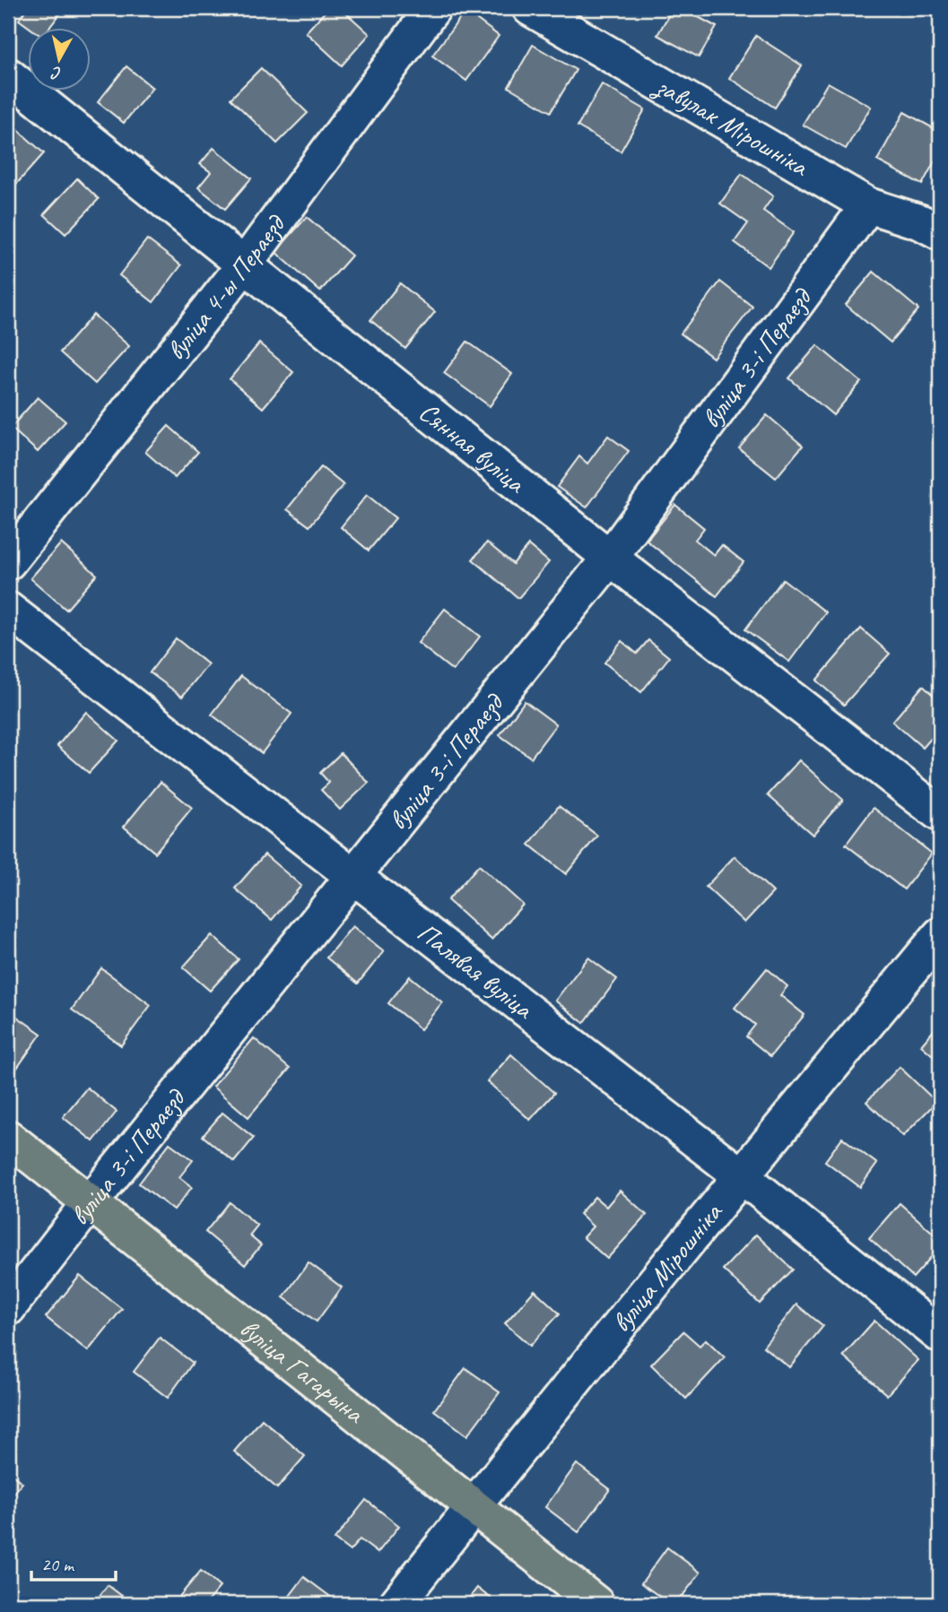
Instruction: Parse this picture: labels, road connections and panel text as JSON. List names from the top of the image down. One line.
{"streets":{"main road":["вуліца Гагарына"],"street":["завулак Мірошніка","вуліца 4-ы Пераезд","вуліца 3-і Пераезд","Сянная вуліца","Палявая вуліца","вуліца Мірошніка"]},"crossings":[["завулак Мірошніка","вуліца 3-і Пераезд"],["вуліца 4-ы Пераезд","Сянная вуліца"],["вуліца 3-і Пераезд","Сянная вуліца"],["вуліца 3-і Пераезд","Палявая вуліца"],["вуліца 3-і Пераезд","вуліца Гагарына"],["Палявая вуліца","вуліца Мірошніка"],["вуліца Мірошніка","вуліца Гагарына"]],"scale_bar":"20 m","north":"bottom"}
